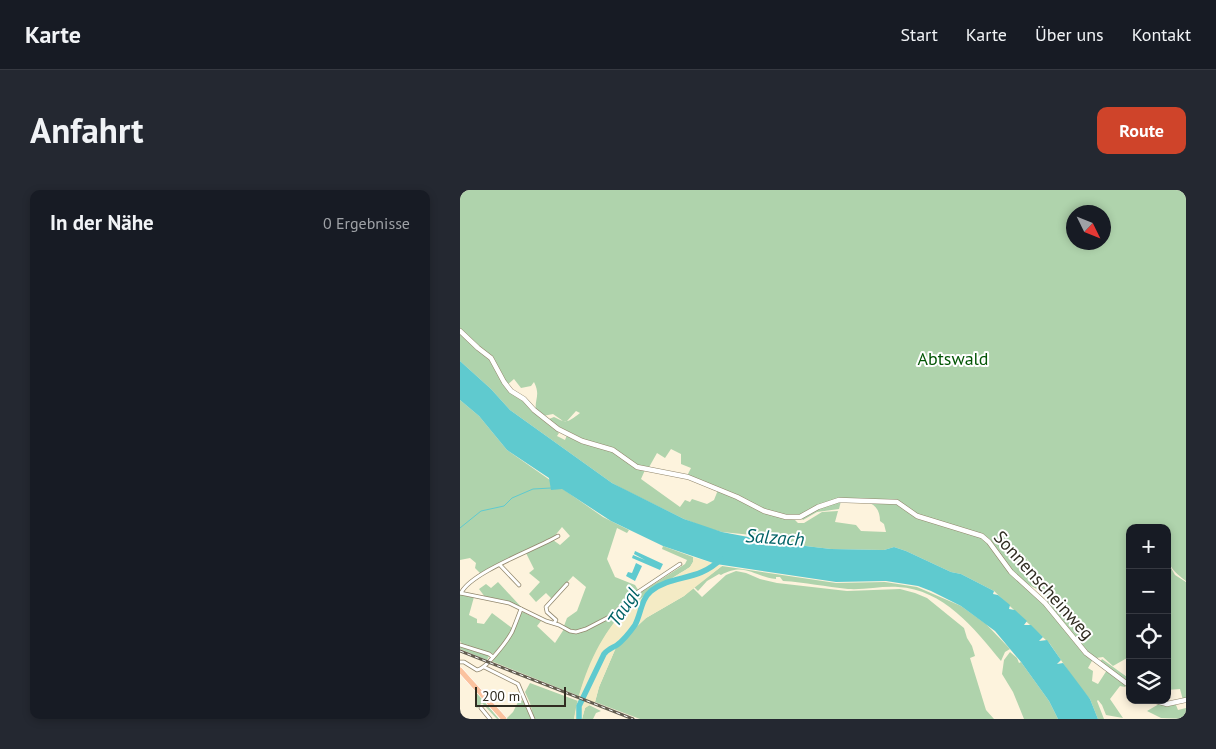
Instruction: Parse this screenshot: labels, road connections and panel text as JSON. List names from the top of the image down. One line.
{"streets":{"street":["Sonnenscheinweg"]},"water":["Salzach","Taugl"],"parks":["Abtswald"],"scale_bar":"200 m","north":"bottom right","page":{"header":"Karte","nav":["Start","Karte","Über uns","Kontakt"],"title":"Anfahrt","buttons":"Route","heading":["In der Nähe","0 Ergebnisse"],"map_buttons":["+","−"],"scale":"200 m"}}
